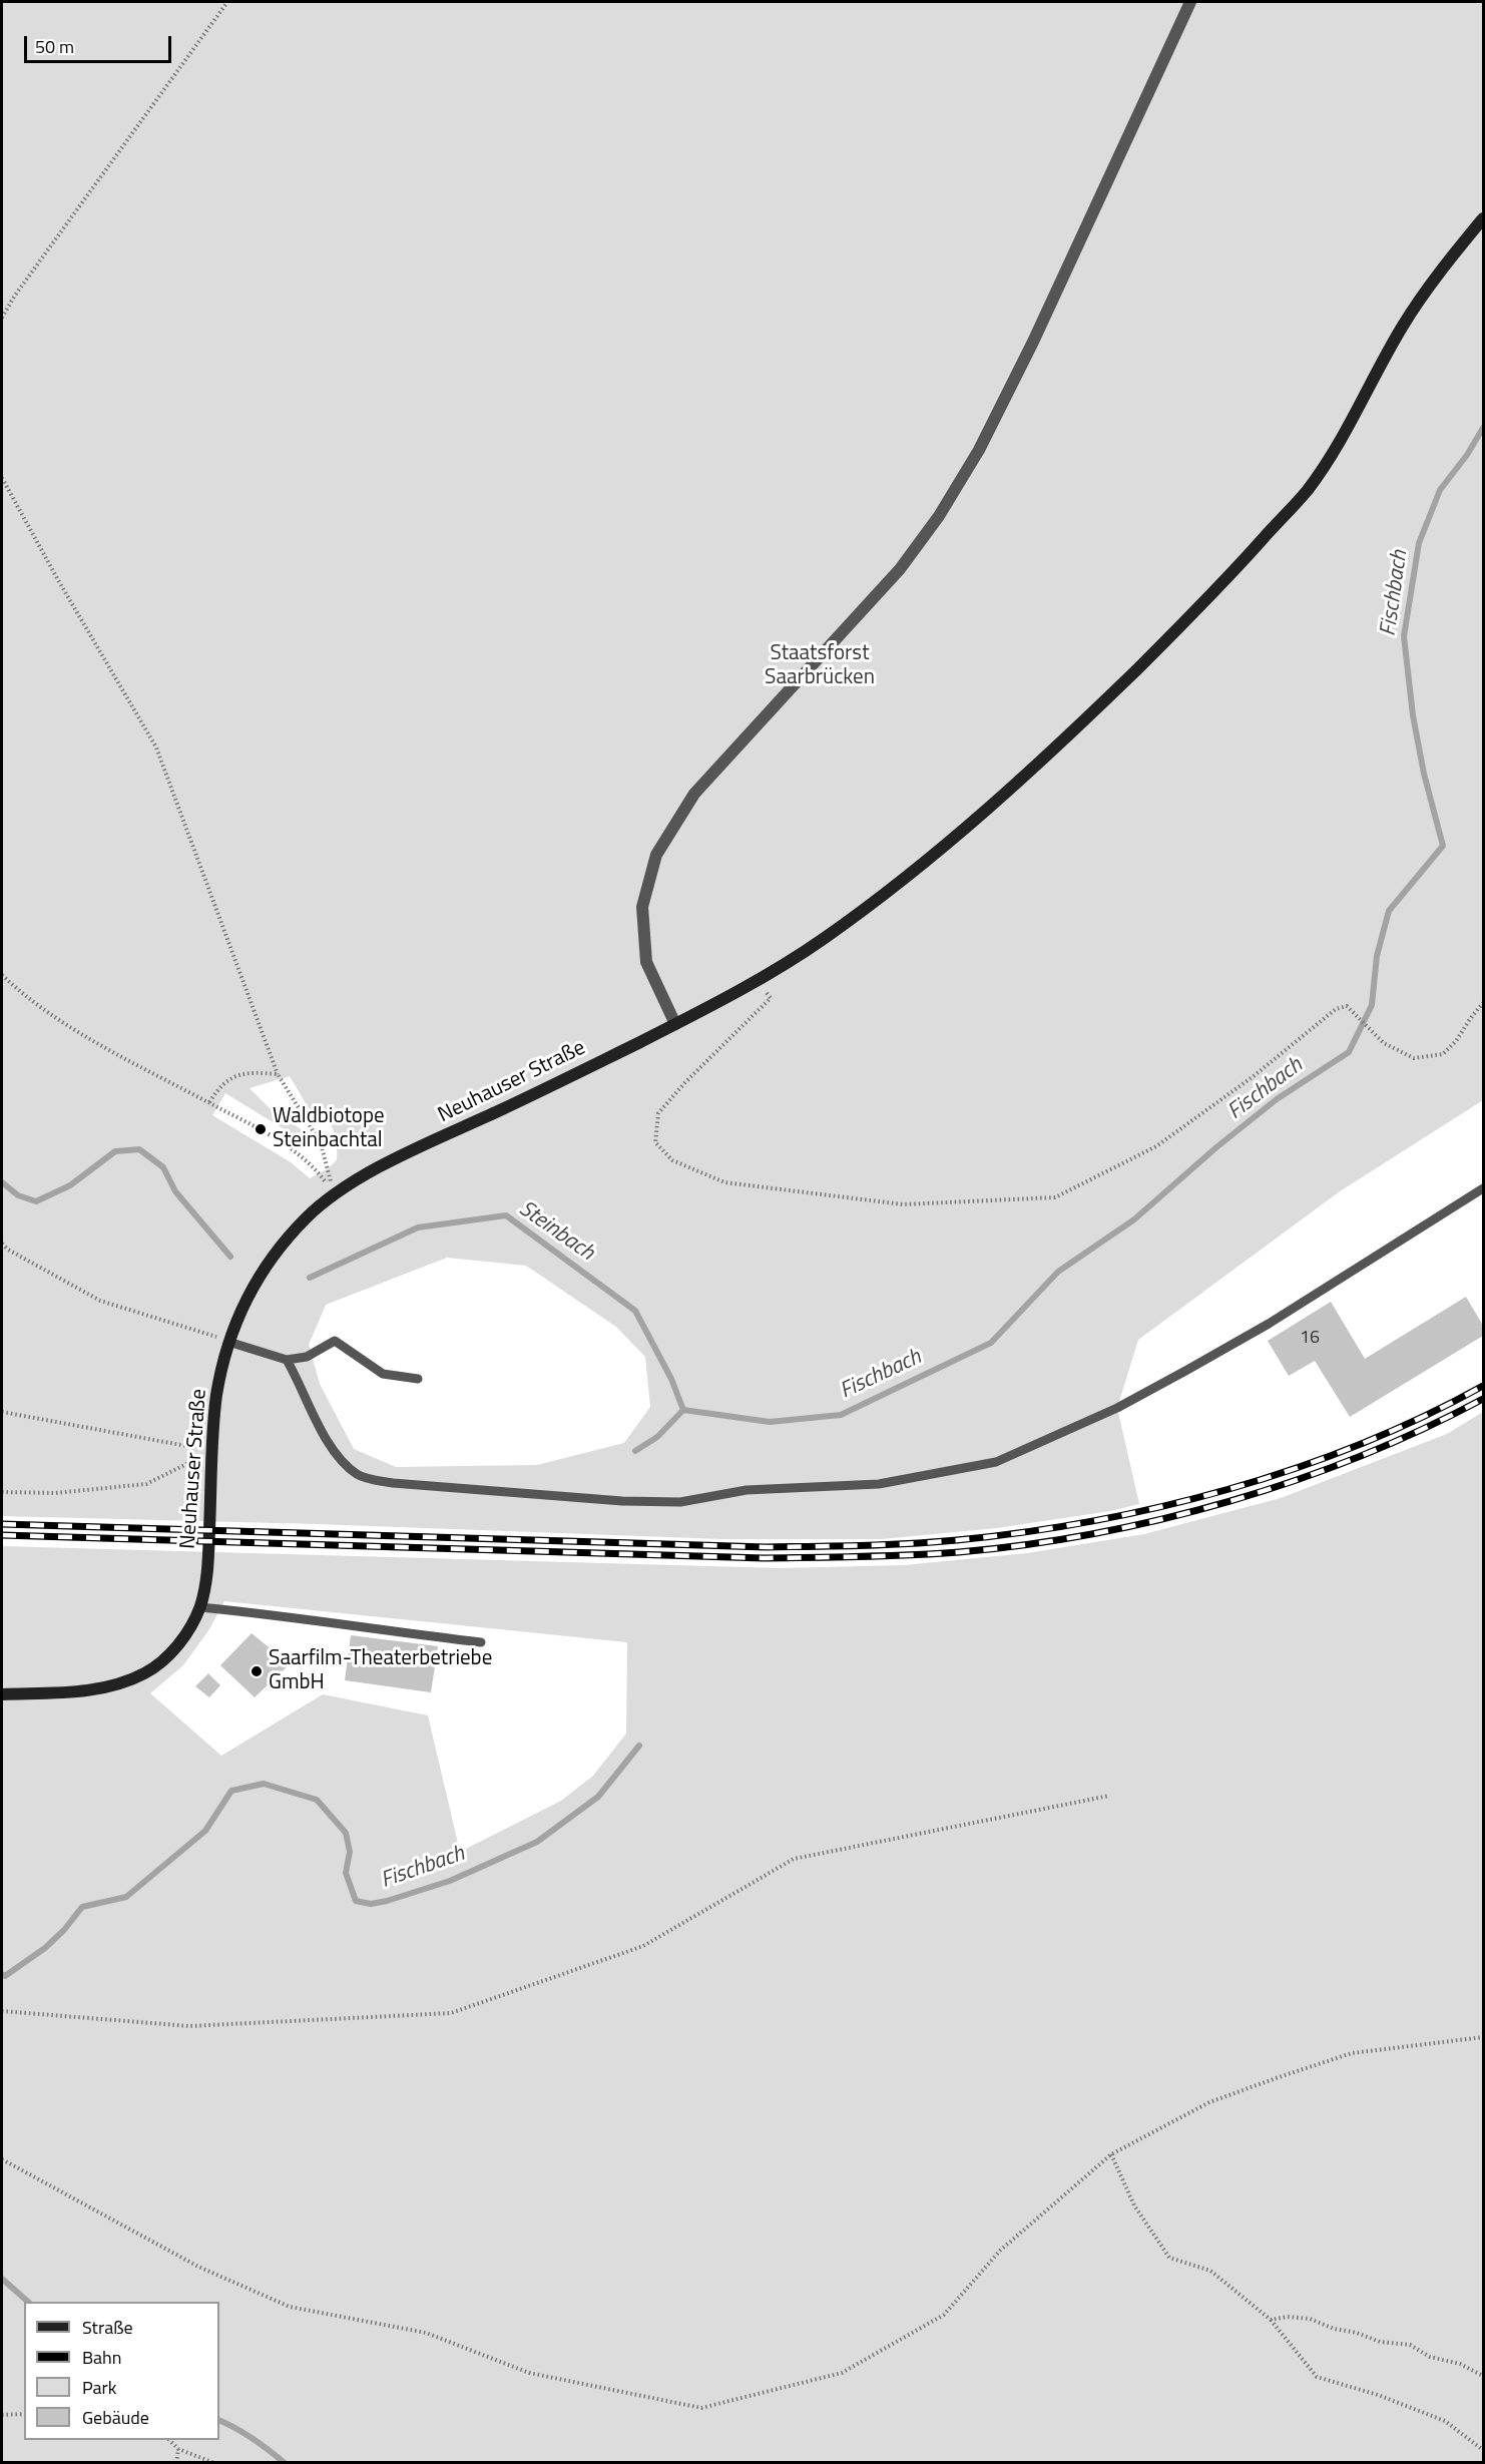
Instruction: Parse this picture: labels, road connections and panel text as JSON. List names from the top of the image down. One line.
{"streets":{"main road":["Neuhauser Straße"]},"water":["Fischbach","Steinbach"],"parks":["Staatsforst Saarbrücken"],"places":["Waldbiotope Steinbachtal","Saarfilm-Theaterbetriebe GmbH"],"house_numbers":["16"],"legend":["Straße","Bahn","Park","Gebäude"],"scale_bar":"50 m"}
